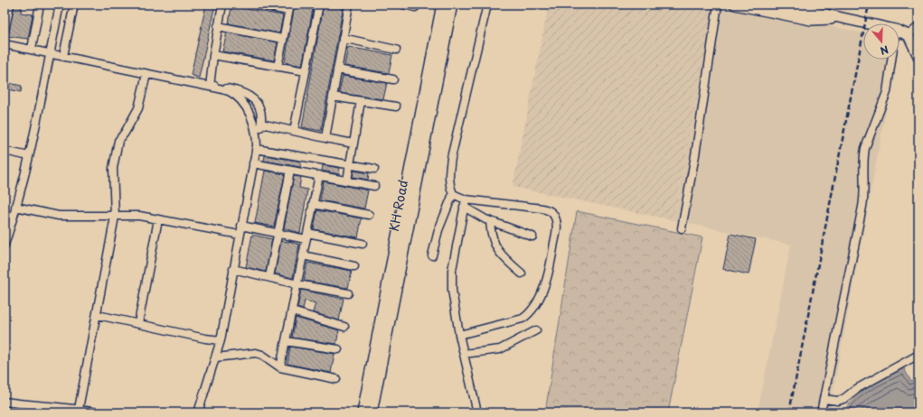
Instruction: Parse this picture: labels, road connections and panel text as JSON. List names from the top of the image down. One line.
{"streets":{"main road":["KH Road"]},"north":"bottom"}
